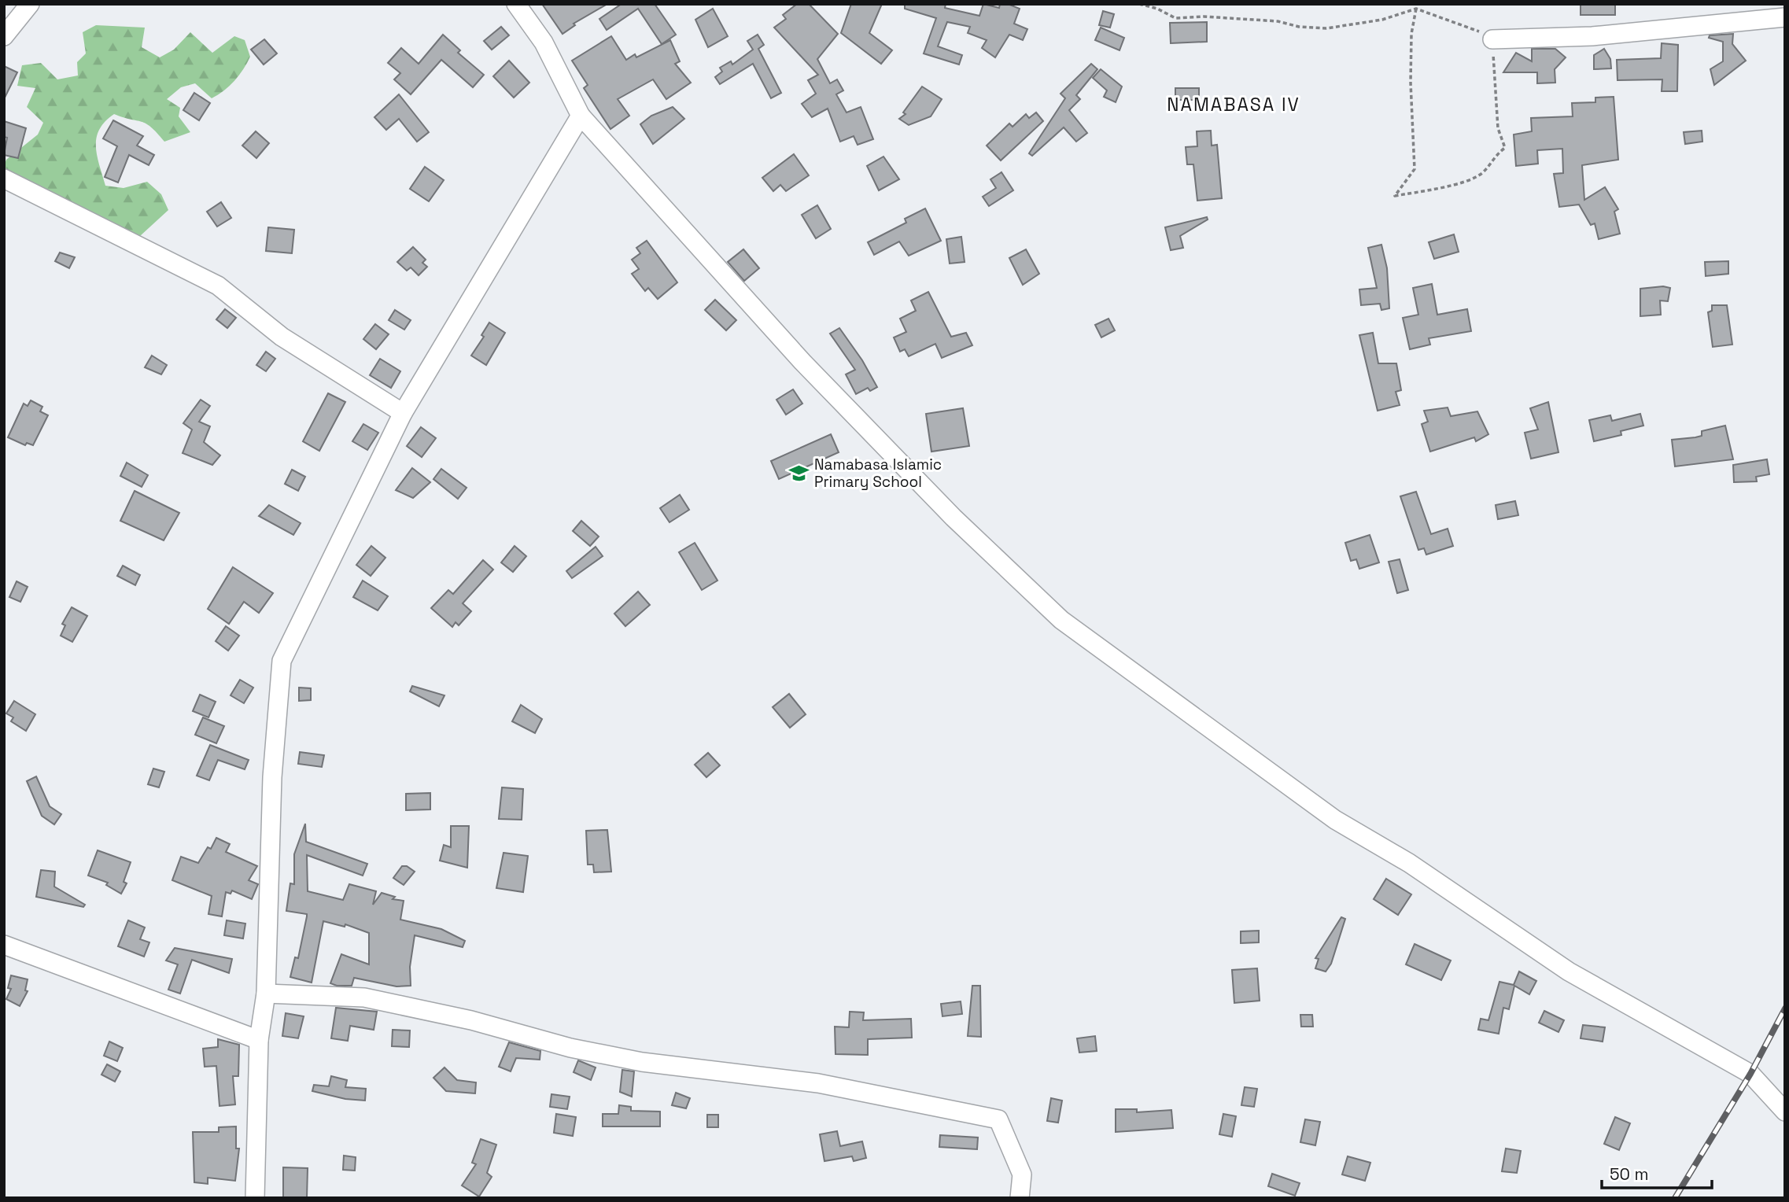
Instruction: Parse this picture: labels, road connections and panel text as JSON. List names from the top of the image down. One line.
{"districts":["NAMABASA IV"],"places":{"school or university":["Namabasa Islamic Primary School"]},"scale_bar":"50 m"}
